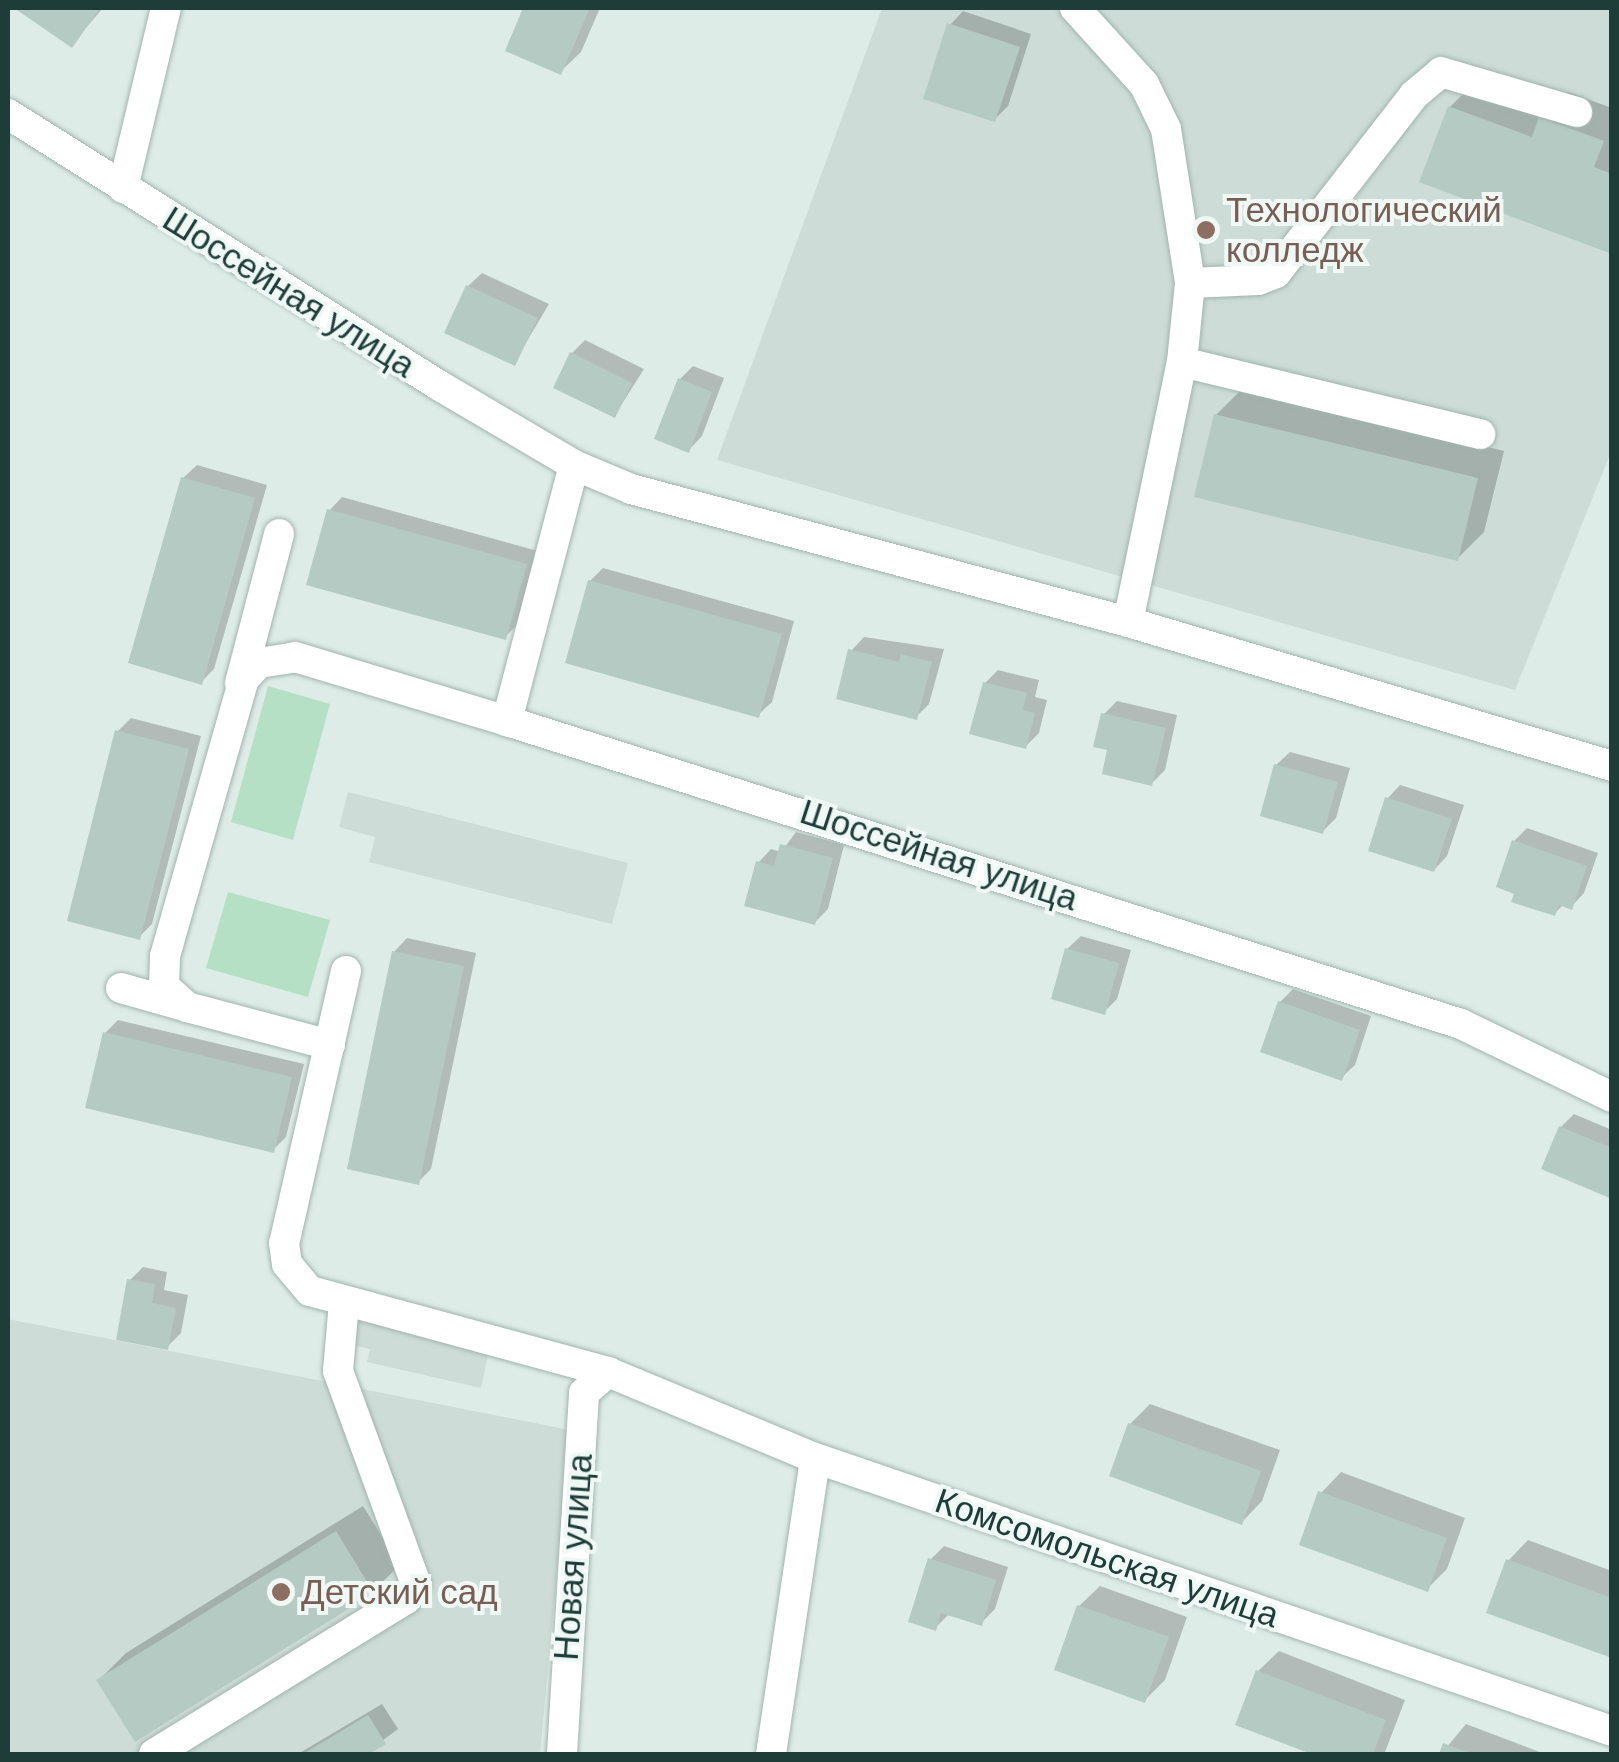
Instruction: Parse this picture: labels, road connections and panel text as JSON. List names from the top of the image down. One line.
{"streets":{"street":["Шоссейная улица","Новая улица","Комсомольская улица"]},"crossings":[["Новая улица","Комсомольская улица"]],"places":["Технологический колледж","Детский сад"]}
